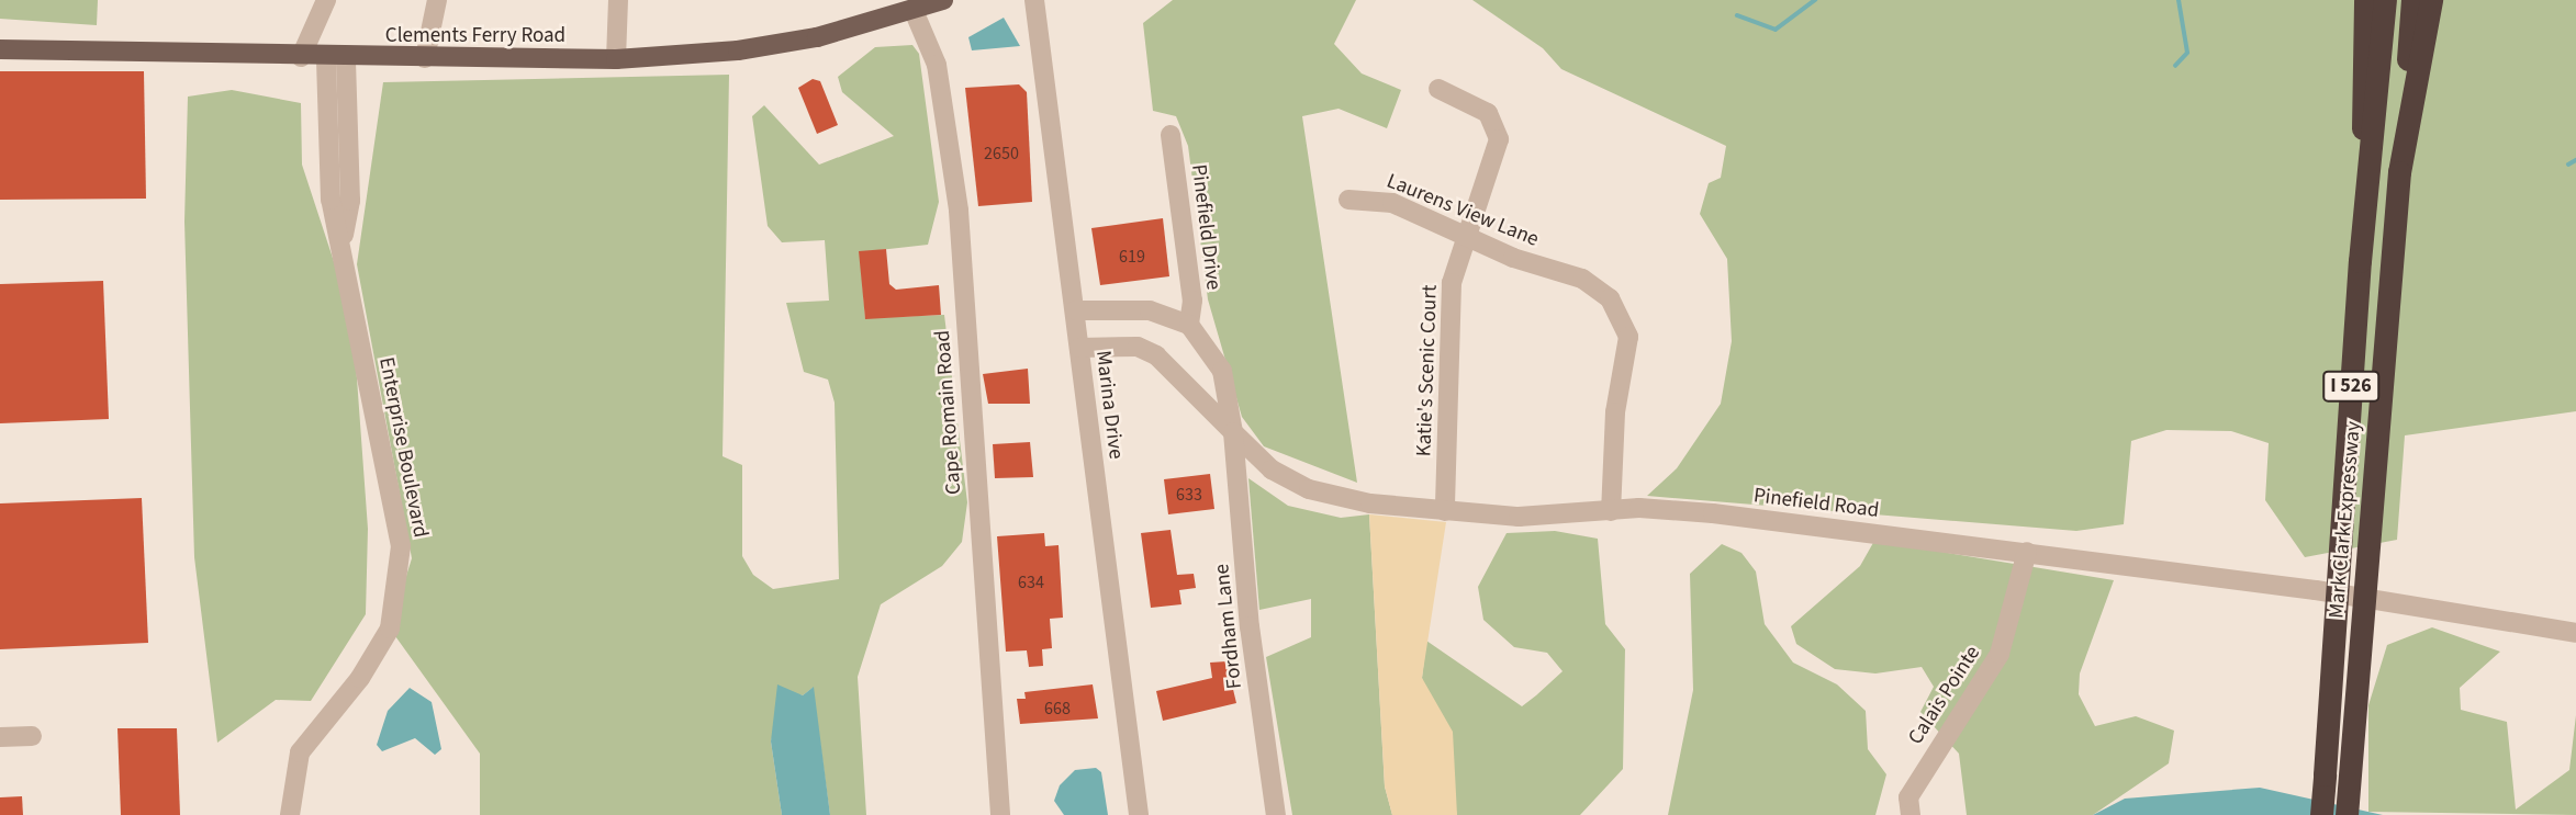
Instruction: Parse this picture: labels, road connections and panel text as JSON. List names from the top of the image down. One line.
{"streets":{"highway":["I 526","Mark Clark Expressway"],"main road":["Clements Ferry Road"],"street":["Laurens View Lane","Pinefield Drive","Katie's Scenic Court","Marina Drive","Cape Romain Road","Enterprise Boulevard","Pinefield Road","Fordham Lane","Calais Pointe"]},"crossings":[["Clements Ferry Road","Cape Romain Road"],["Clements Ferry Road","Enterprise Boulevard"],["Laurens View Lane","Katie's Scenic Court"],["Laurens View Lane","Pinefield Road"],["Katie's Scenic Court","Pinefield Road"],["Marina Drive","Pinefield Road"],["Pinefield Road","Fordham Lane"],["Pinefield Road","Calais Pointe"]],"house_numbers":["2650","619","633","634","668"]}
